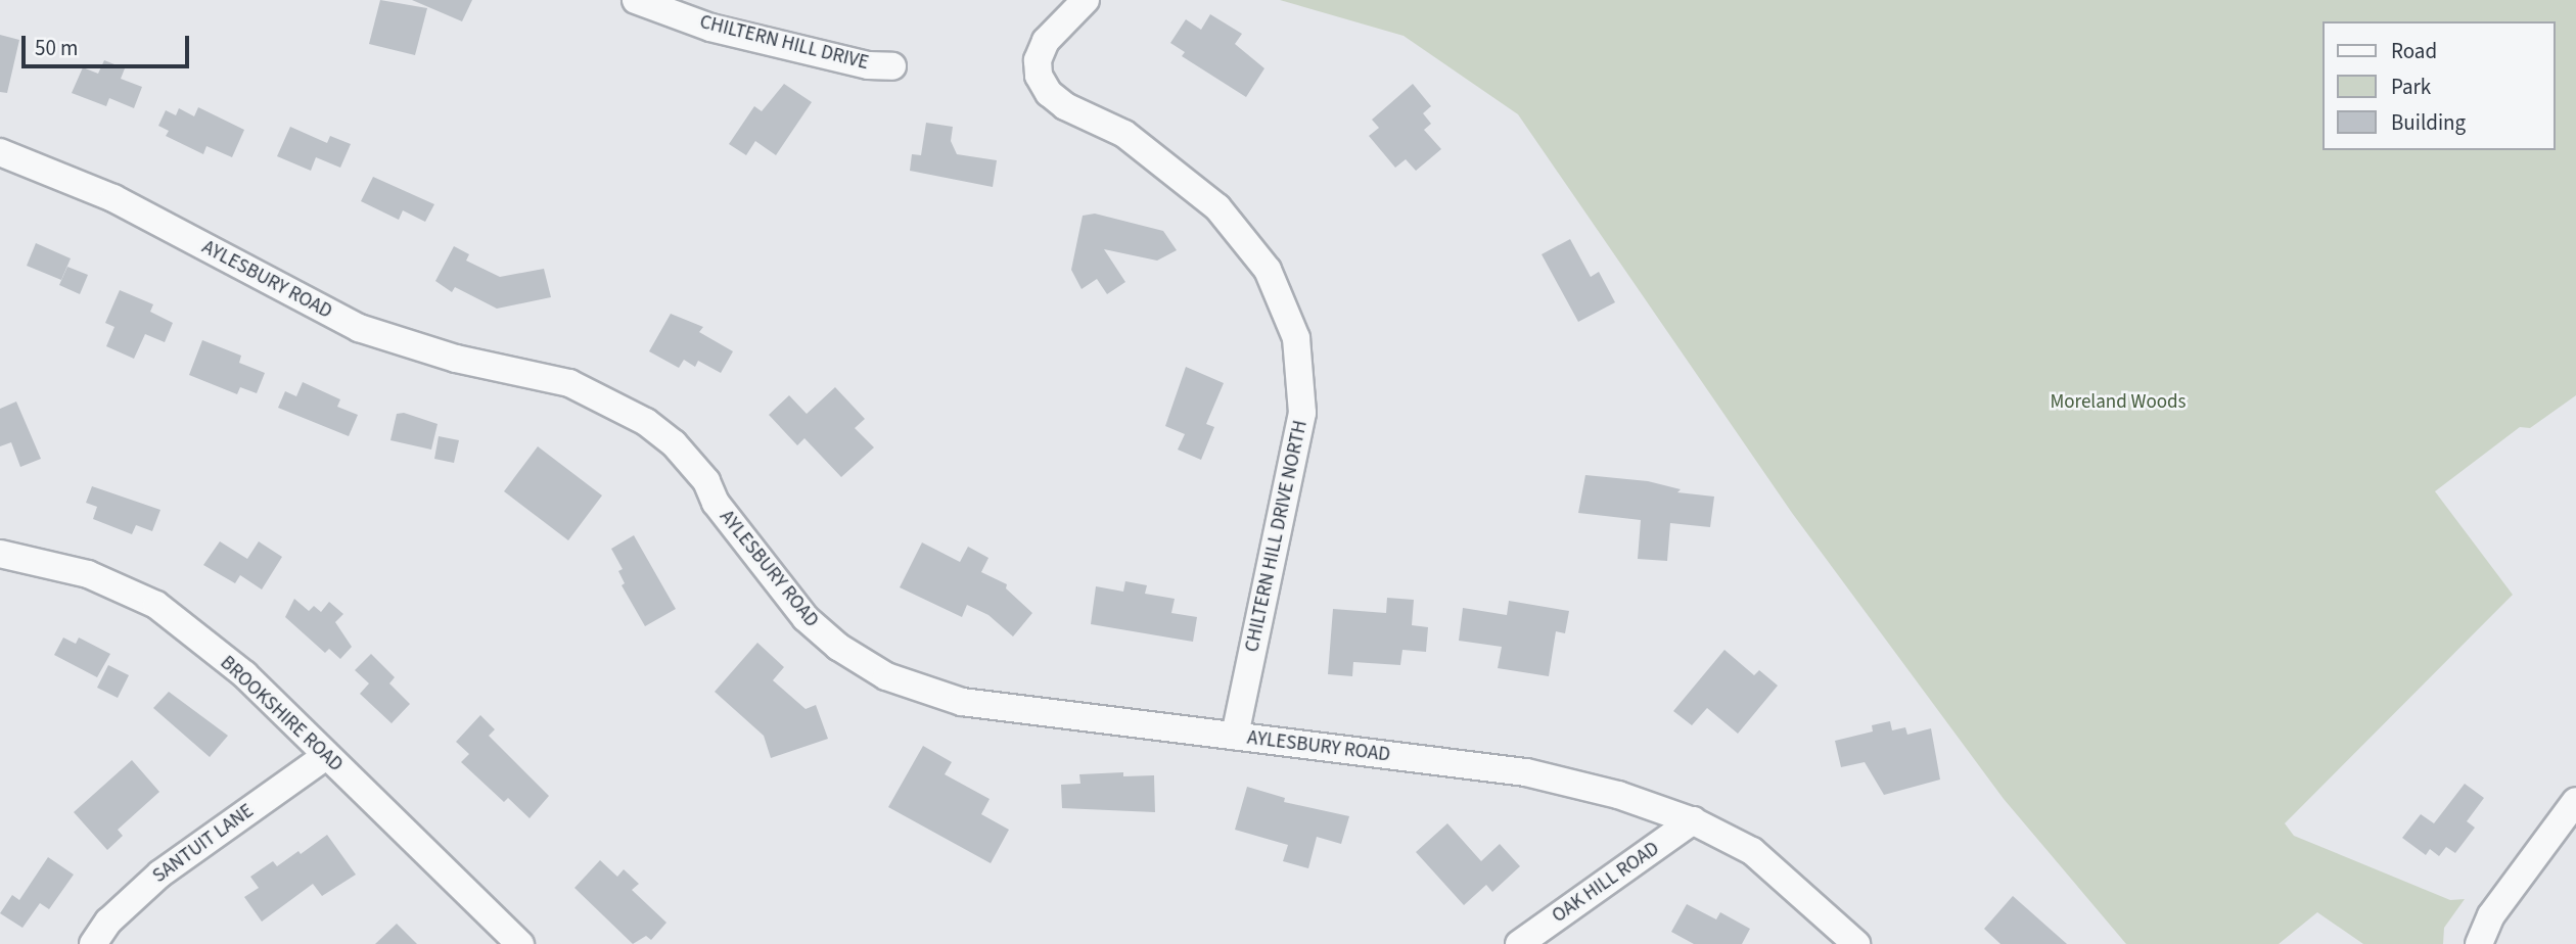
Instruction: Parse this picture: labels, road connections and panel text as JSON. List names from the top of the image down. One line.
{"streets":{"street":["CHILTERN HILL DRIVE","AYLESBURY ROAD","CHILTERN HILL DRIVE NORTH","BROOKSHIRE ROAD","SANTUIT LANE","OAK HILL ROAD"]},"crossings":[["AYLESBURY ROAD","CHILTERN HILL DRIVE NORTH"],["AYLESBURY ROAD","OAK HILL ROAD"],["BROOKSHIRE ROAD","SANTUIT LANE"]],"parks":["Moreland Woods"],"legend":["Road","Park","Building"],"scale_bar":"50 m"}
